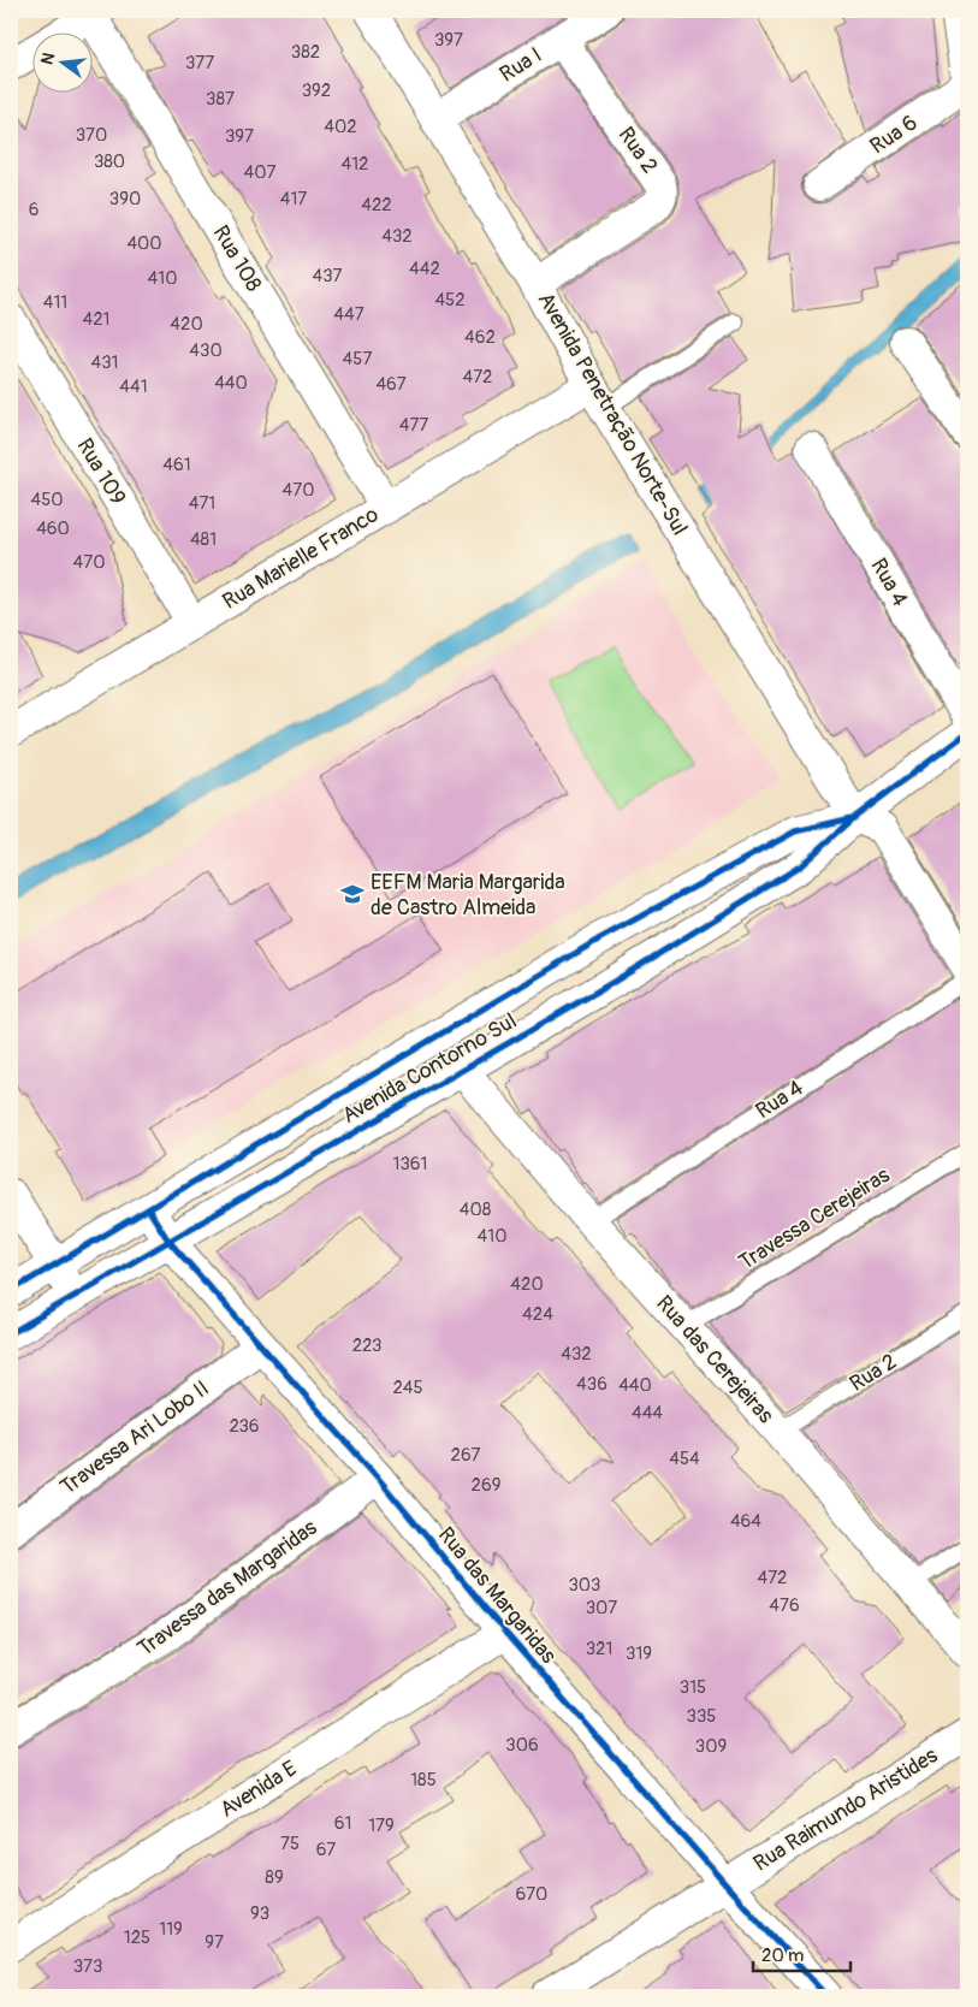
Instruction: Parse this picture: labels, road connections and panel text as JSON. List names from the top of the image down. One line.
{"streets":{"street":["Rua I","Rua 6","Rua 2","Rua 108","Avenida Penetração Norte-Sul","Rua 109","Rua Marielle Franco","Rua 4","Avenida Contorno Sul","Rua das Cerejeiras","Travessa Ari Lobo II","Travessa das Margaridas","Rua das Margaridas","Avenida E","Rua Raimundo Aristides"],"lane":["Travessa Cerejeiras"]},"crossings":[["Rua I","Rua 2"],["Rua I","Avenida Penetração Norte-Sul"],["Rua 2","Avenida Penetração Norte-Sul"],["Rua 2","Rua das Cerejeiras"],["Rua 108","Rua Marielle Franco"],["Avenida Penetração Norte-Sul","Rua Marielle Franco"],["Avenida Penetração Norte-Sul","Avenida Contorno Sul"],["Rua 109","Rua Marielle Franco"],["Rua 4","Rua das Cerejeiras"],["Avenida Contorno Sul","Rua das Cerejeiras"],["Avenida Contorno Sul","Rua das Margaridas"],["Travessa Cerejeiras","Rua das Cerejeiras"],["Travessa Ari Lobo II","Rua das Margaridas"],["Travessa das Margaridas","Rua das Margaridas"],["Rua das Margaridas","Avenida E"],["Rua das Margaridas","Rua Raimundo Aristides"]],"places":{"school or university":["EEFM Maria Margarida de Castro Almeida"]},"house_numbers":["397","382","377","392","387","402","370","397","380","412","407","390","417","422","6","432","400","442","437","410","452","411","447","421","420","462","430","457","431","472","440","467","441","477","461","470","450","471","460","481","470","1361","408","410","420","424","223","432","436","440","245","444","236","267","454","269","464","472","303","476","307","321","319","315","335","306","309","185","61","179","75","67","89","670","93","119","125","97","373"],"scale_bar":"20 m","north":"left"}
